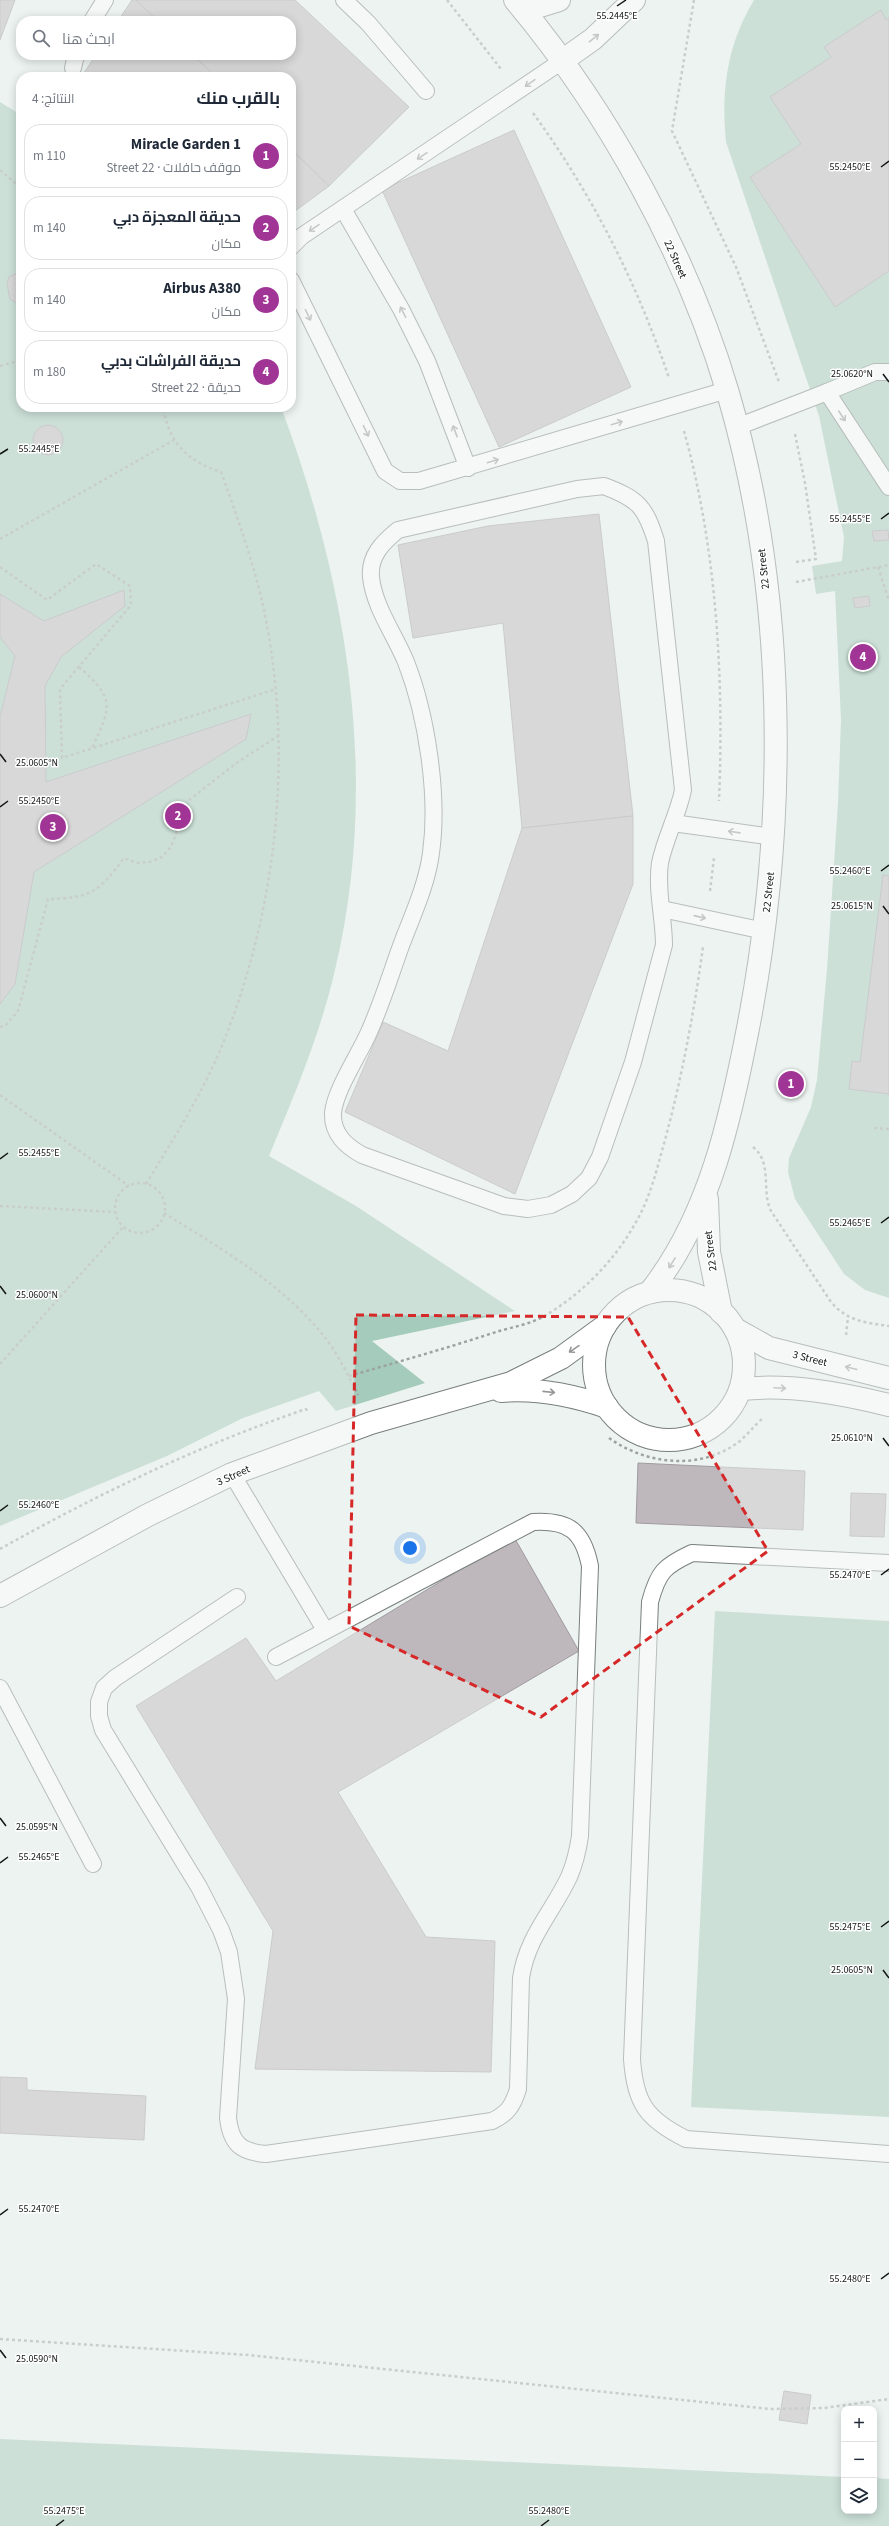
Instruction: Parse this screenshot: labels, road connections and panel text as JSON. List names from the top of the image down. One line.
{"streets":{"street":["22 Street","3 Street"]},"page":{"search":"ابحث هنا","heading":["بالقرب منك","النتائج: 4"],"list":[{"mark":"1","name":"Miracle Garden 1","note":"موقف حافلات · 22 Street","value":"110 m"},{"mark":"2","name":"حديقة المعجزة دبي","note":"مكان","value":"140 m"},{"mark":"3","name":"Airbus A380","note":"مكان","value":"140 m"},{"mark":"4","name":"حديقة الفراشات بدبي","note":"حديقة · 22 Street","value":"180 m"}],"pins":["4","2","3","1"],"map_buttons":["+","−"]},"coordinates":["55.2445°E","55.2450°E","25.0620°N","55.2455°E","25.0605°N","55.2460°E","25.0615°N","55.2465°E","25.0600°N","25.0610°N","55.2470°E","25.0595°N","55.2475°E","55.2480°E","25.0590°N"]}
